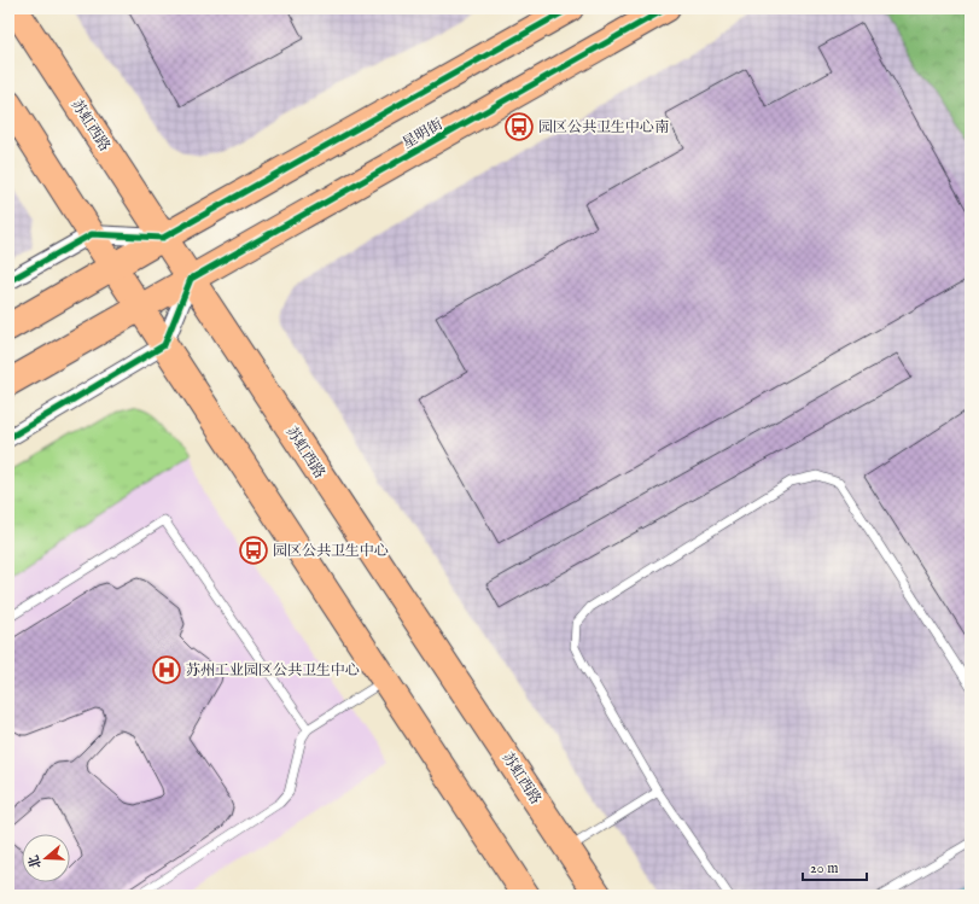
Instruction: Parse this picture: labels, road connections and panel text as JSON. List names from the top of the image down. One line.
{"streets":{"main road":["苏虹西路","星明街"]},"crossings":[["苏虹西路","星明街"]],"places":{"bus stop":["园区公共卫生中心南","园区公共卫生中心"],"hospital":["苏州工业园区公共卫生中心"]},"scale_bar":"20 m","north":"left"}
